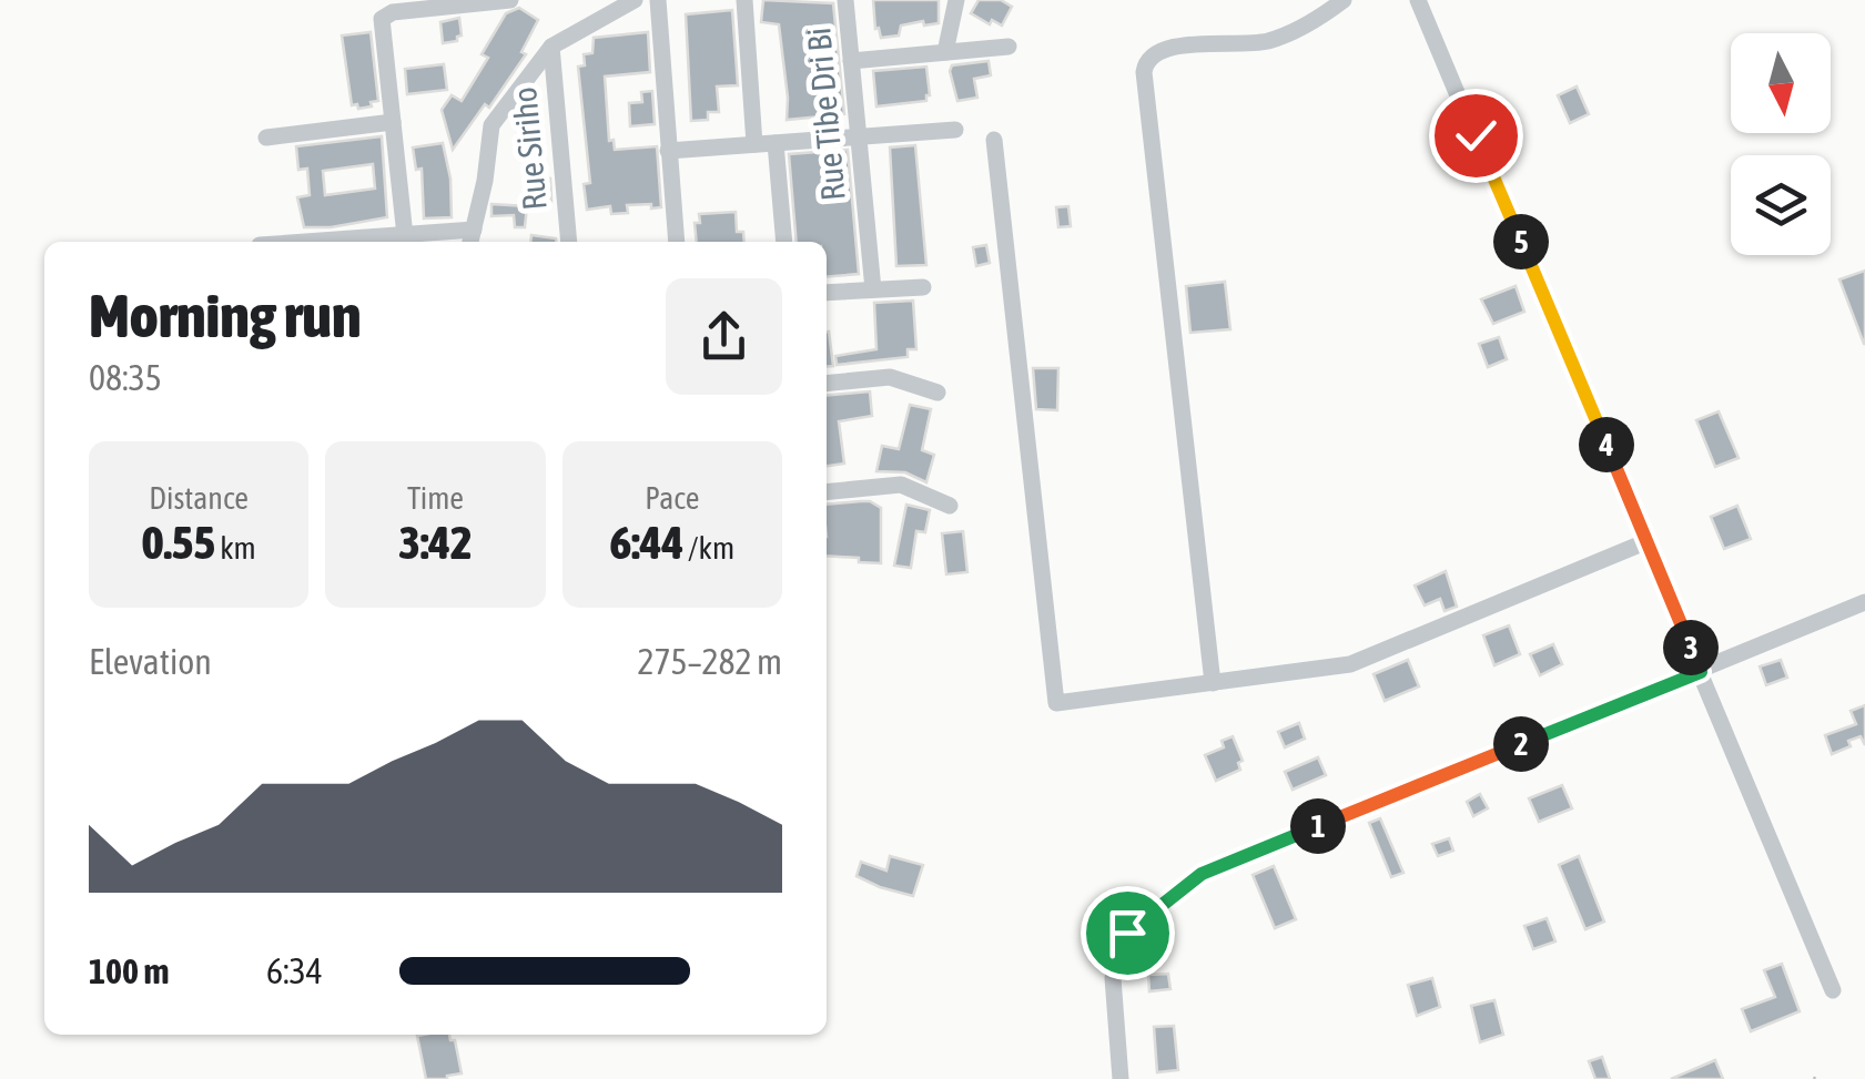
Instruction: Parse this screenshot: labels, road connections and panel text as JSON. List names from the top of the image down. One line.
{"streets":{"street":["Rue Tibe Dri Bi","Rue Siriho"]},"north":"bottom","page":{"pins":["5","4","3","2","1"],"heading":["Morning run","08:35"],"stats":[["Distance","0.55 km"],["Time","3:42"],["Pace","6:44 /km"]],"chart":["Elevation","275–282 m"],"list":[{"name":"100 m","note":"6:34"}]}}
